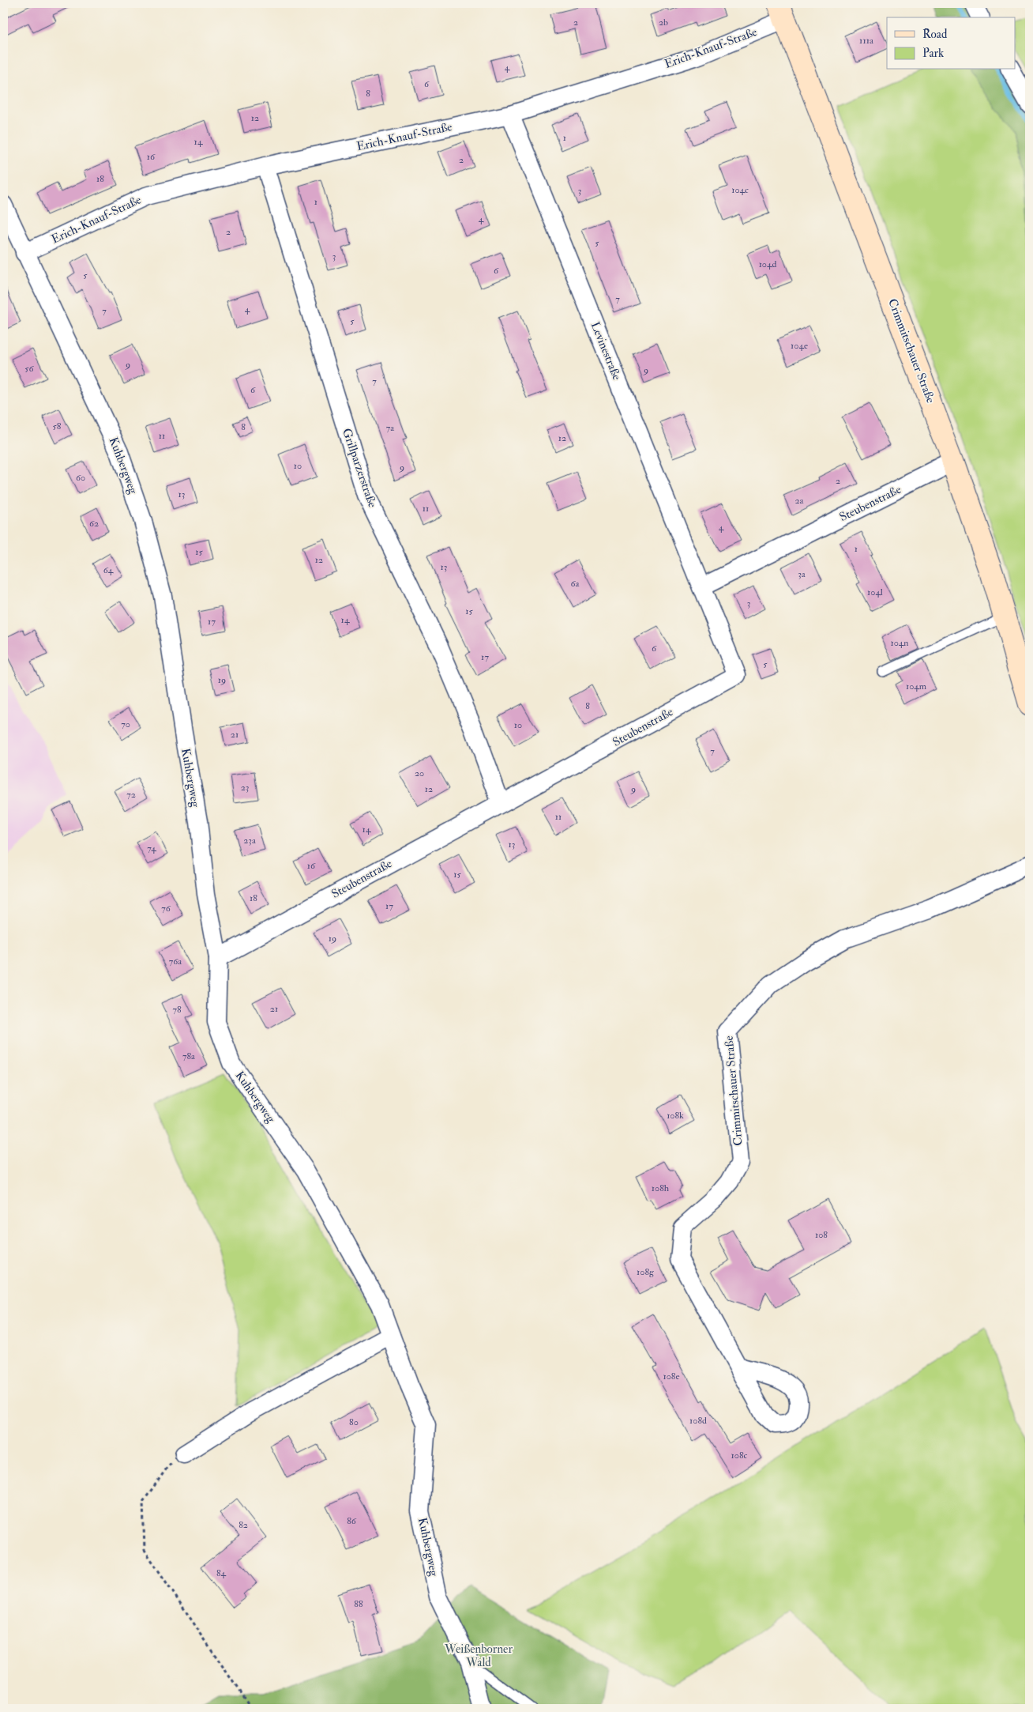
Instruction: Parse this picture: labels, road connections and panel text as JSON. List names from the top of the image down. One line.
{"streets":{"main road":["Crimmitschauer Straße"],"street":["Erich-Knauf-Straße","Levinestraße","Kuhbergweg","Grillparzerstraße","Steubenstraße"]},"crossings":[["Erich-Knauf-Straße","Levinestraße"],["Erich-Knauf-Straße","Crimmitschauer Straße"],["Erich-Knauf-Straße","Kuhbergweg"],["Erich-Knauf-Straße","Grillparzerstraße"],["Levinestraße","Steubenstraße"],["Crimmitschauer Straße","Steubenstraße"],["Kuhbergweg","Steubenstraße"],["Grillparzerstraße","Steubenstraße"]],"parks":["Weißenborner Wald"],"house_numbers":["2","2b","111a","4","6","8","12","1","14","16","2","18","104c","3","1","4","2","5","3","104d","6","5","7","4","7","5","104e","9","56","9","7","6","58","8","7a","11","12","10","9","60","2","13","2a","11","62","4","1","15","12","13","64","3a","6a","104l","3","15","14","17","104n","6","17","5","19","104m","8","70","10","21","7","20","23","12","9","72","11","14","23a","13","74","16","15","18","17","76","19","76a","21","78","78a","108k","108h","108","108g","108e","108d","80","108c","86","82","84","88"],"legend":["Road","Park"]}
